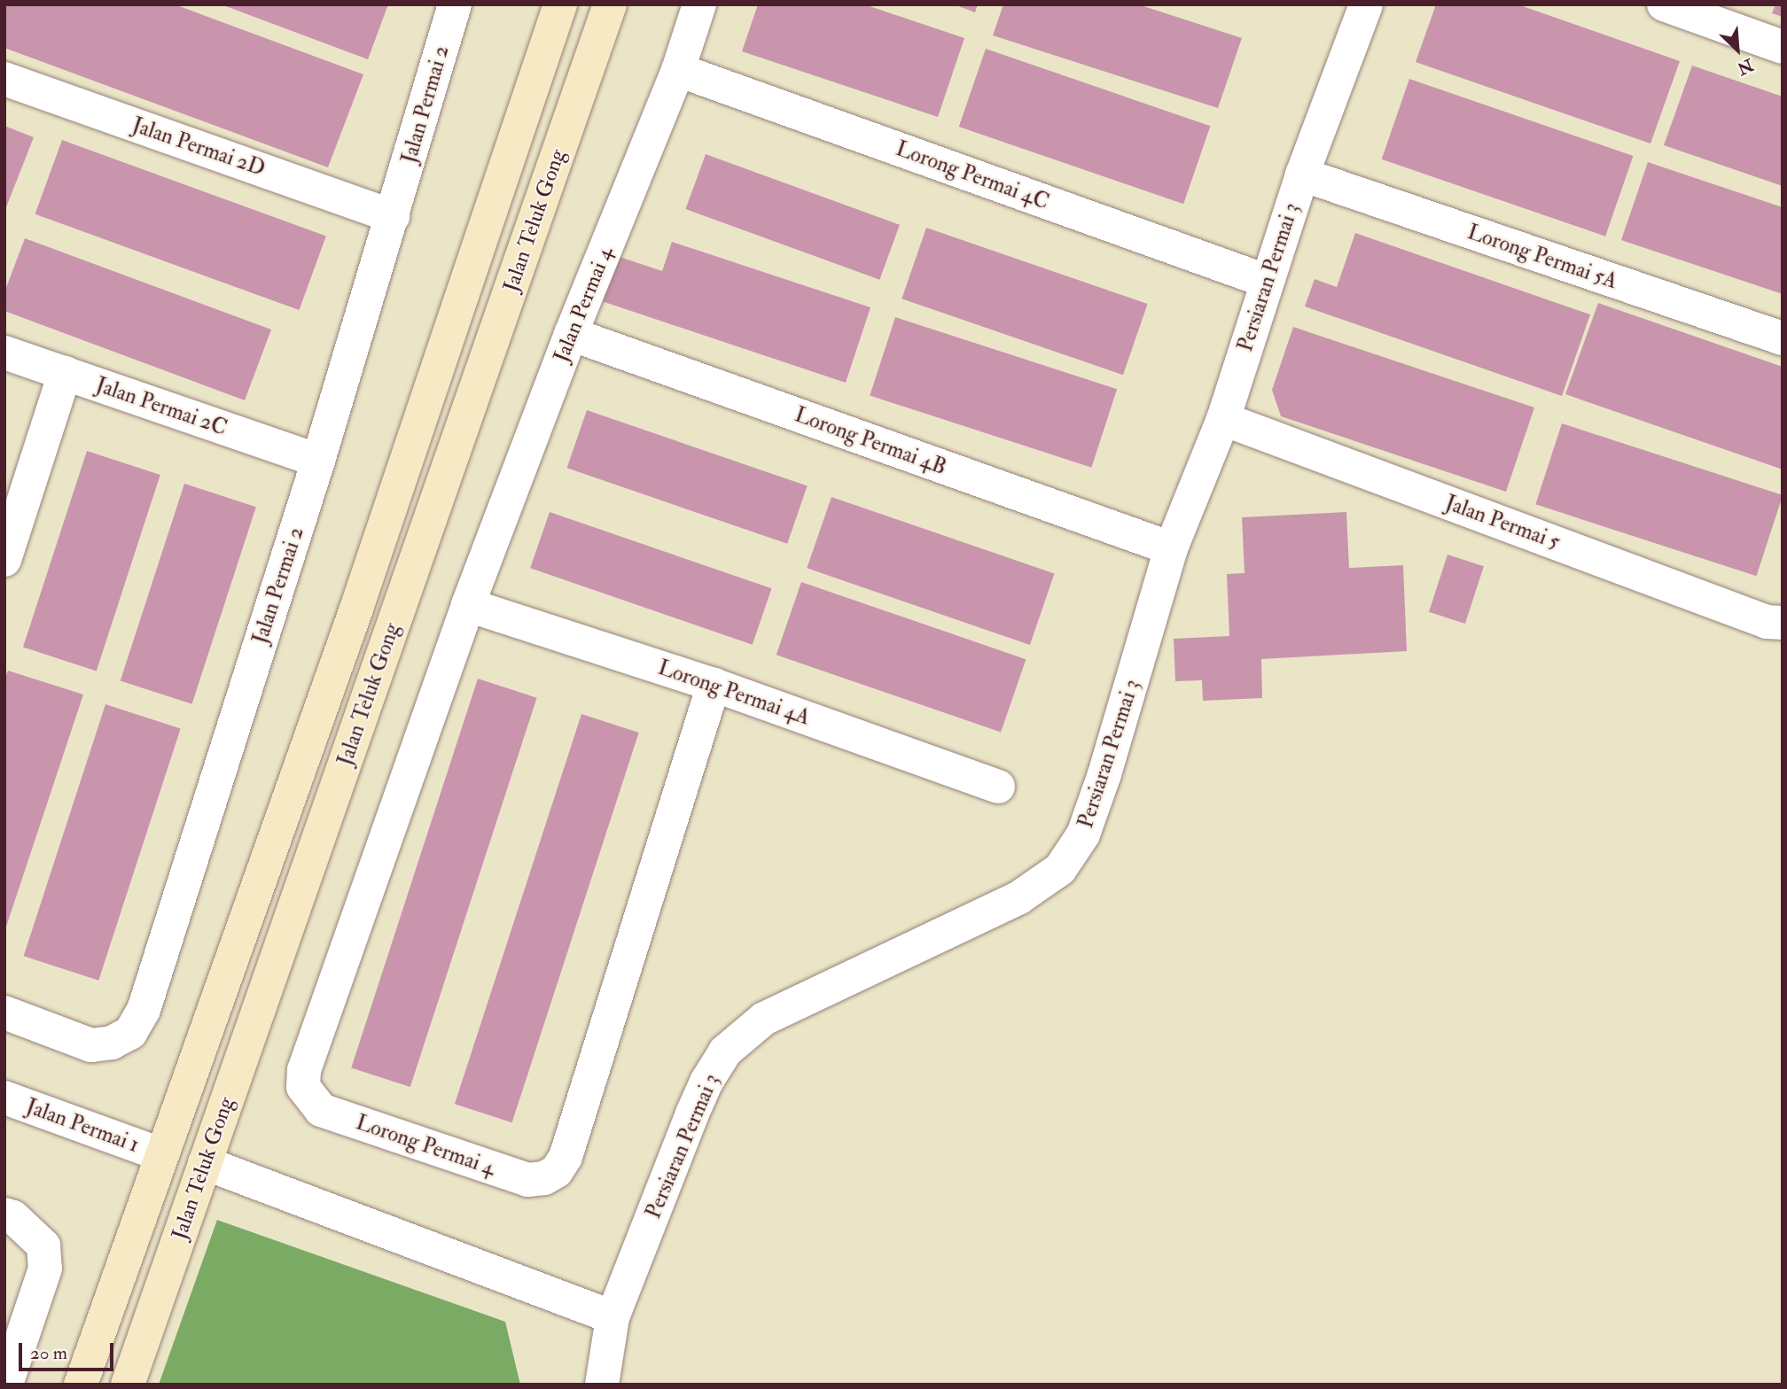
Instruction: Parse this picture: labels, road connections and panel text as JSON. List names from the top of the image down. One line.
{"streets":{"main road":["Jalan Teluk Gong"],"street":["Jalan Permai 2","Jalan Permai 2D","Lorong Permai 4C","Lorong Permai 5A","Persiaran Permai 3","Jalan Permai 4","Jalan Permai 2C","Lorong Permai 4B","Jalan Permai 5","Lorong Permai 4A","Jalan Permai 1","Lorong Permai 4"]},"crossings":[["Jalan Permai 2","Jalan Permai 2D"],["Jalan Permai 2","Jalan Permai 2C"],["Lorong Permai 4C","Persiaran Permai 3"],["Lorong Permai 4C","Jalan Permai 4"],["Jalan Teluk Gong","Jalan Permai 1"],["Lorong Permai 5A","Persiaran Permai 3"],["Persiaran Permai 3","Lorong Permai 4B"],["Persiaran Permai 3","Jalan Permai 5"],["Jalan Permai 4","Lorong Permai 4B"],["Jalan Permai 4","Lorong Permai 4A"],["Jalan Permai 4","Lorong Permai 4"],["Lorong Permai 4A","Lorong Permai 4"]],"scale_bar":"20 m","north":"bottom right"}
